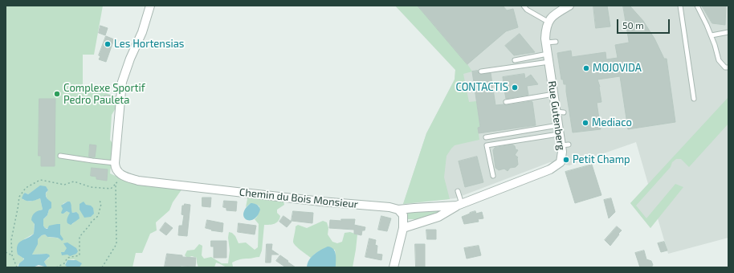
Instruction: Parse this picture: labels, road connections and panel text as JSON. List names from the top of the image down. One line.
{"streets":{"street":["Rue Gutenberg","Chemin du Bois Monsieur"]},"crossings":[["Rue Gutenberg","Chemin du Bois Monsieur"]],"places":["Les Hortensias","MOJOVIDA","CONTACTIS","Complexe Sportif Pedro Pauleta","Mediaco","Petit Champ"],"scale_bar":"50 m"}
